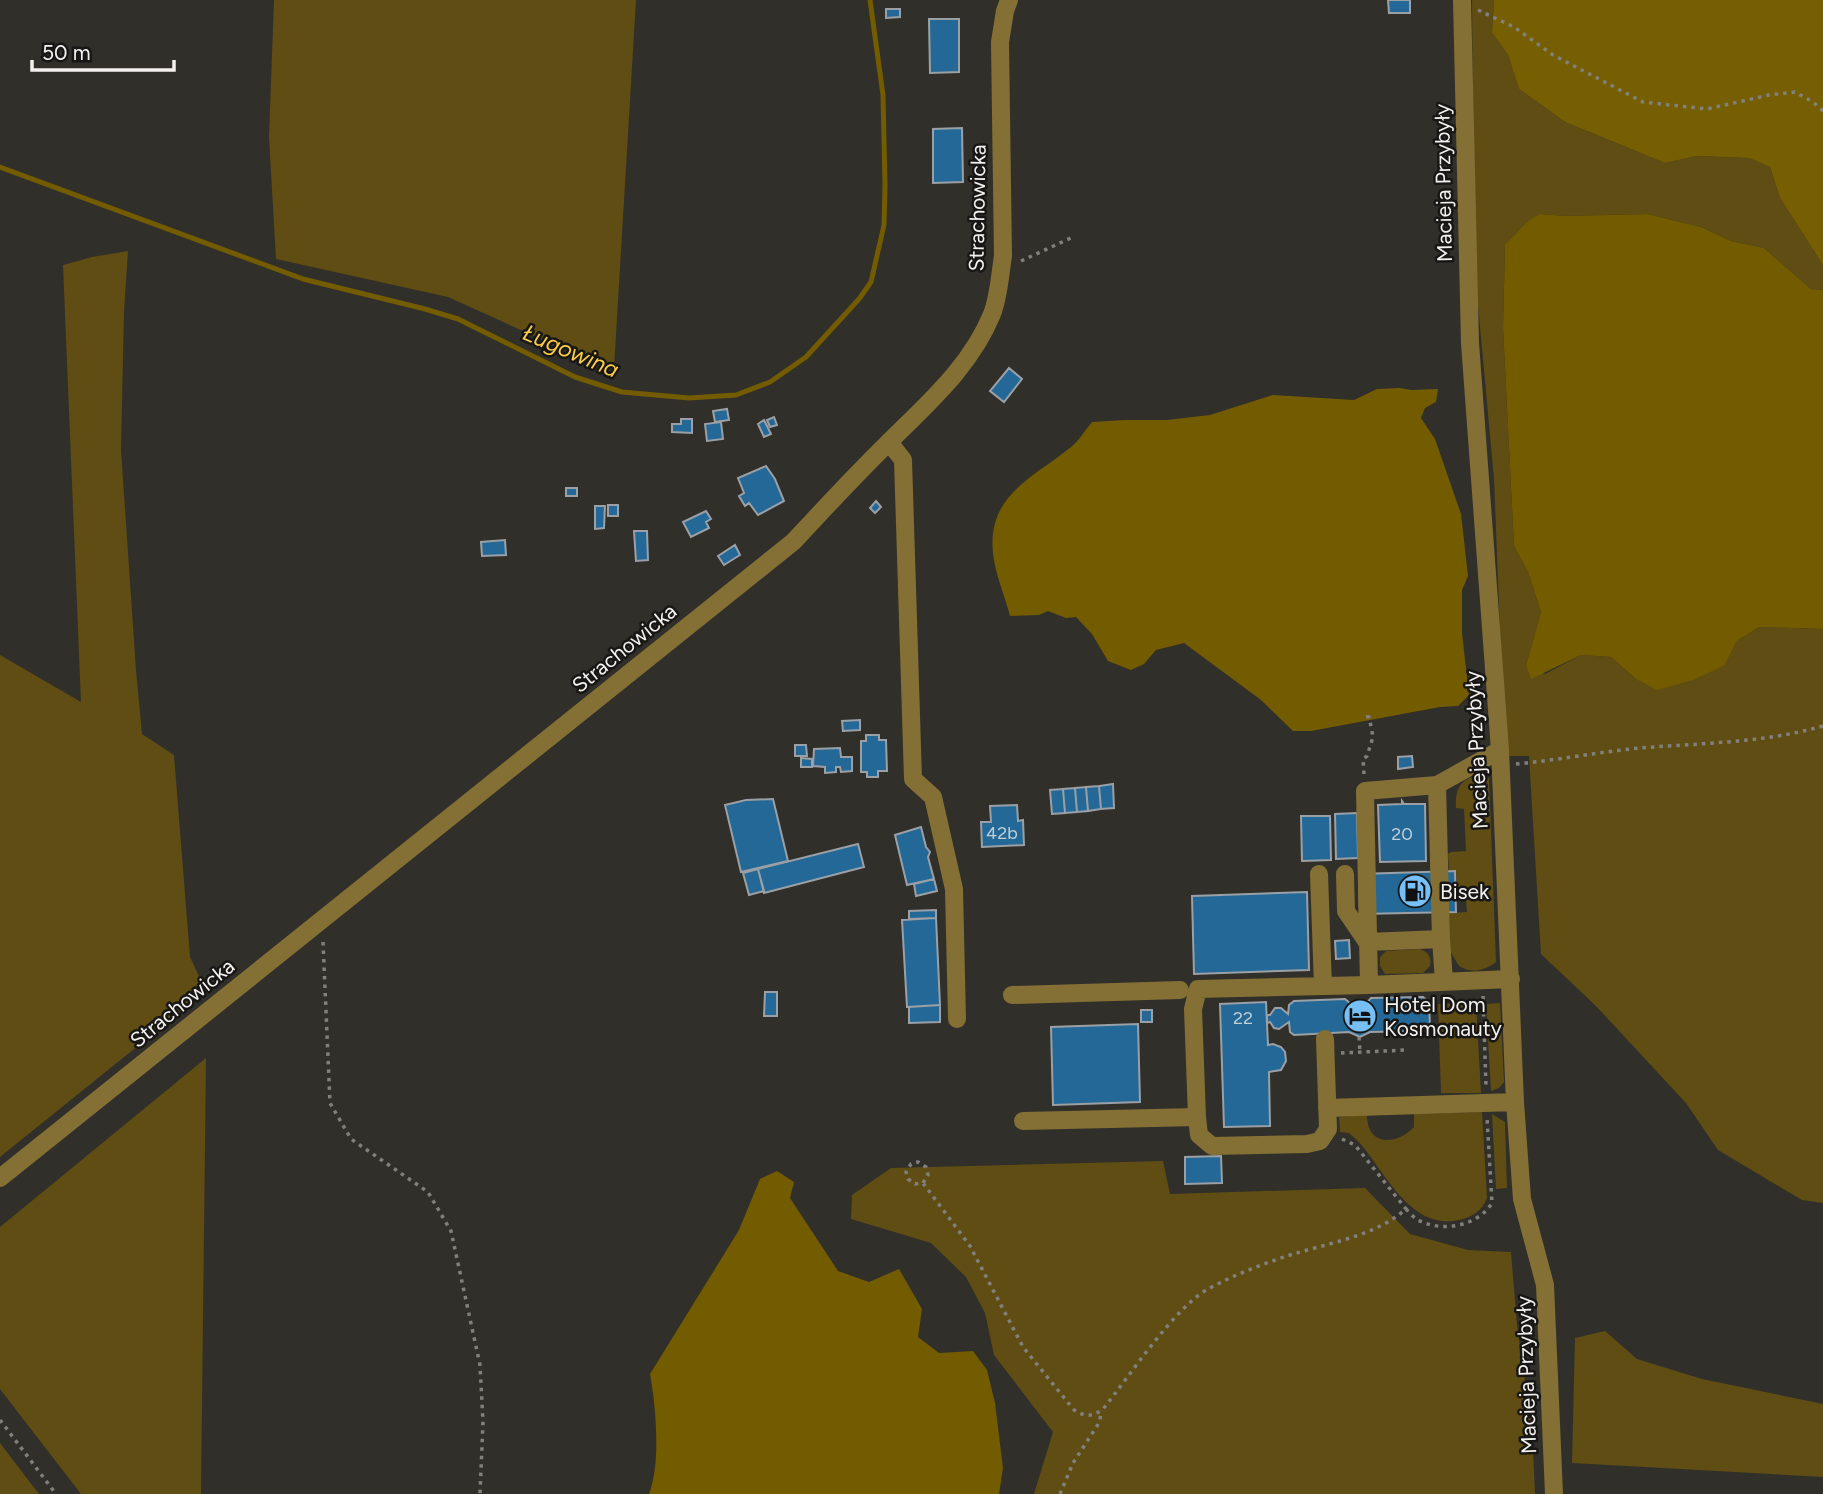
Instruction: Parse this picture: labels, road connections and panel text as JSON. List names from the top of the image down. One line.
{"streets":{"street":["Macieja Przybyły","Strachowicka"]},"water":["Ługowina"],"places":{"fuel station":["Bisek"],"hotel":["Hotel Dom Kosmonauty"]},"house_numbers":["42b","20","22"],"scale_bar":"50 m"}
